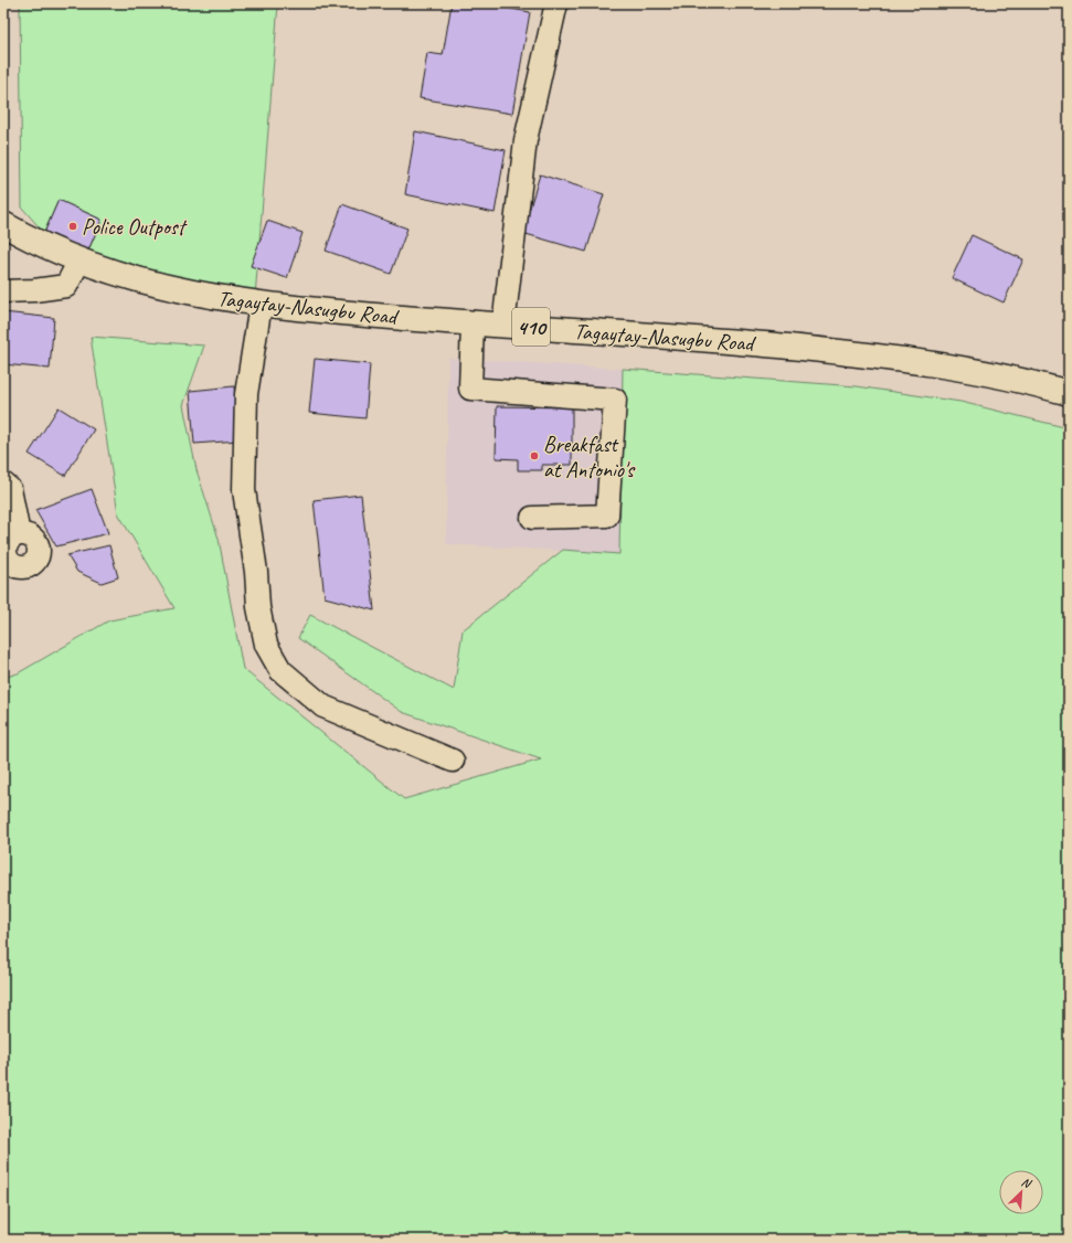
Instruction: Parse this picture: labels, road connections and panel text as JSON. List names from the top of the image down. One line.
{"streets":{"main road":["Tagaytay-Nasugbu Road","410"]},"places":["Police Outpost","Breakfast at Antonio's"],"north":"top right"}
